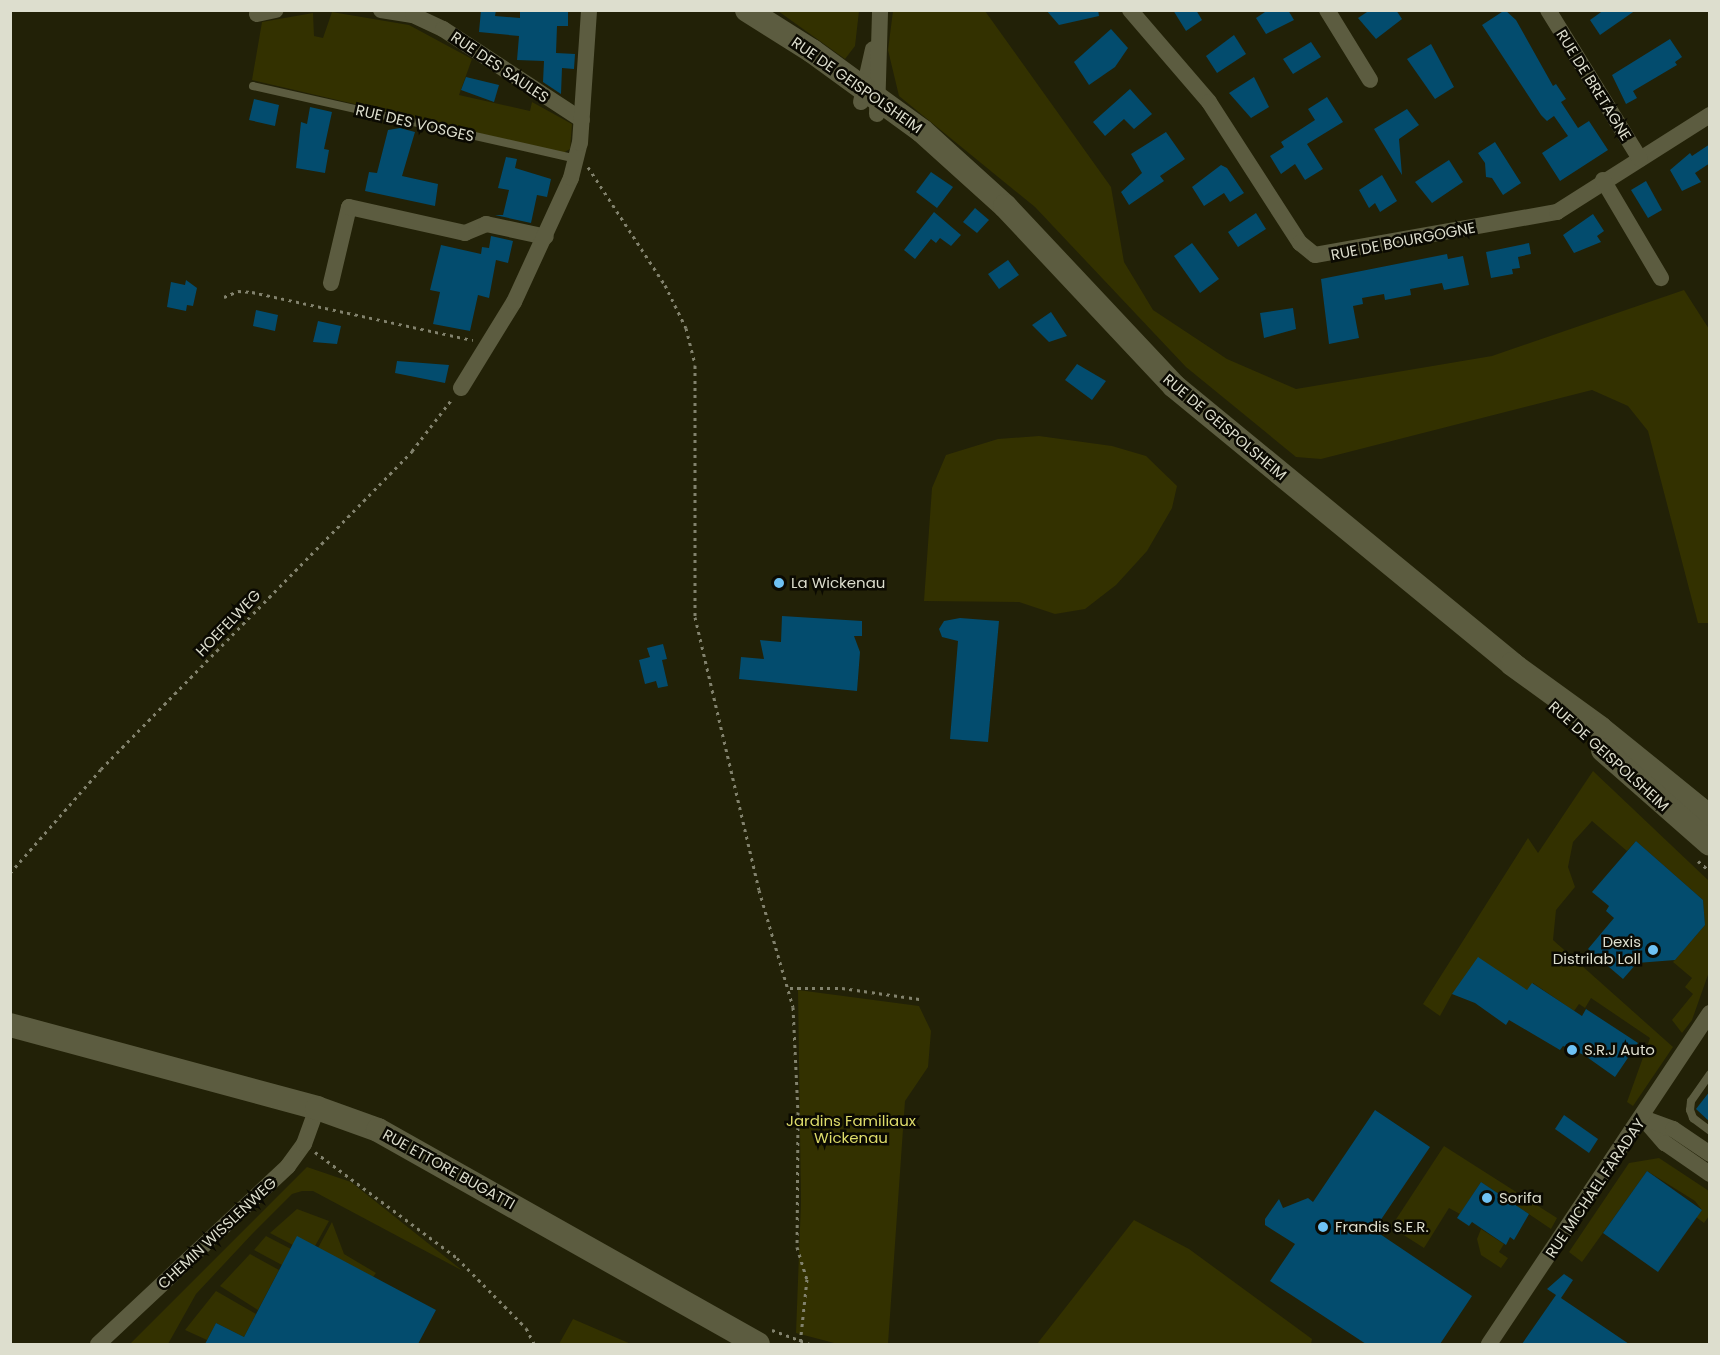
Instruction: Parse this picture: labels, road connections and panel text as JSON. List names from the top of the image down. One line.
{"streets":{"main road":["RUE DE GEISPOLSHEIM","RUE ETTORE BUGATTI"],"street":["RUE DES SAULES","RUE DE BRETAGNE","RUE DE BOURGOGNE","RUE MICHAEL FARADAY","CHEMIN WISSLENWEG"],"lane":["RUE DES VOSGES"],"path":["HOEFELWEG"]},"crossings":[["RUE DE BRETAGNE","RUE DE BOURGOGNE"],["RUE ETTORE BUGATTI","CHEMIN WISSLENWEG"]],"parks":["Jardins Familiaux Wickenau"],"places":["La Wickenau","Dexis Distrilab Loll","S.R.J Auto","Sorifa","Frandis S.E.R."]}
